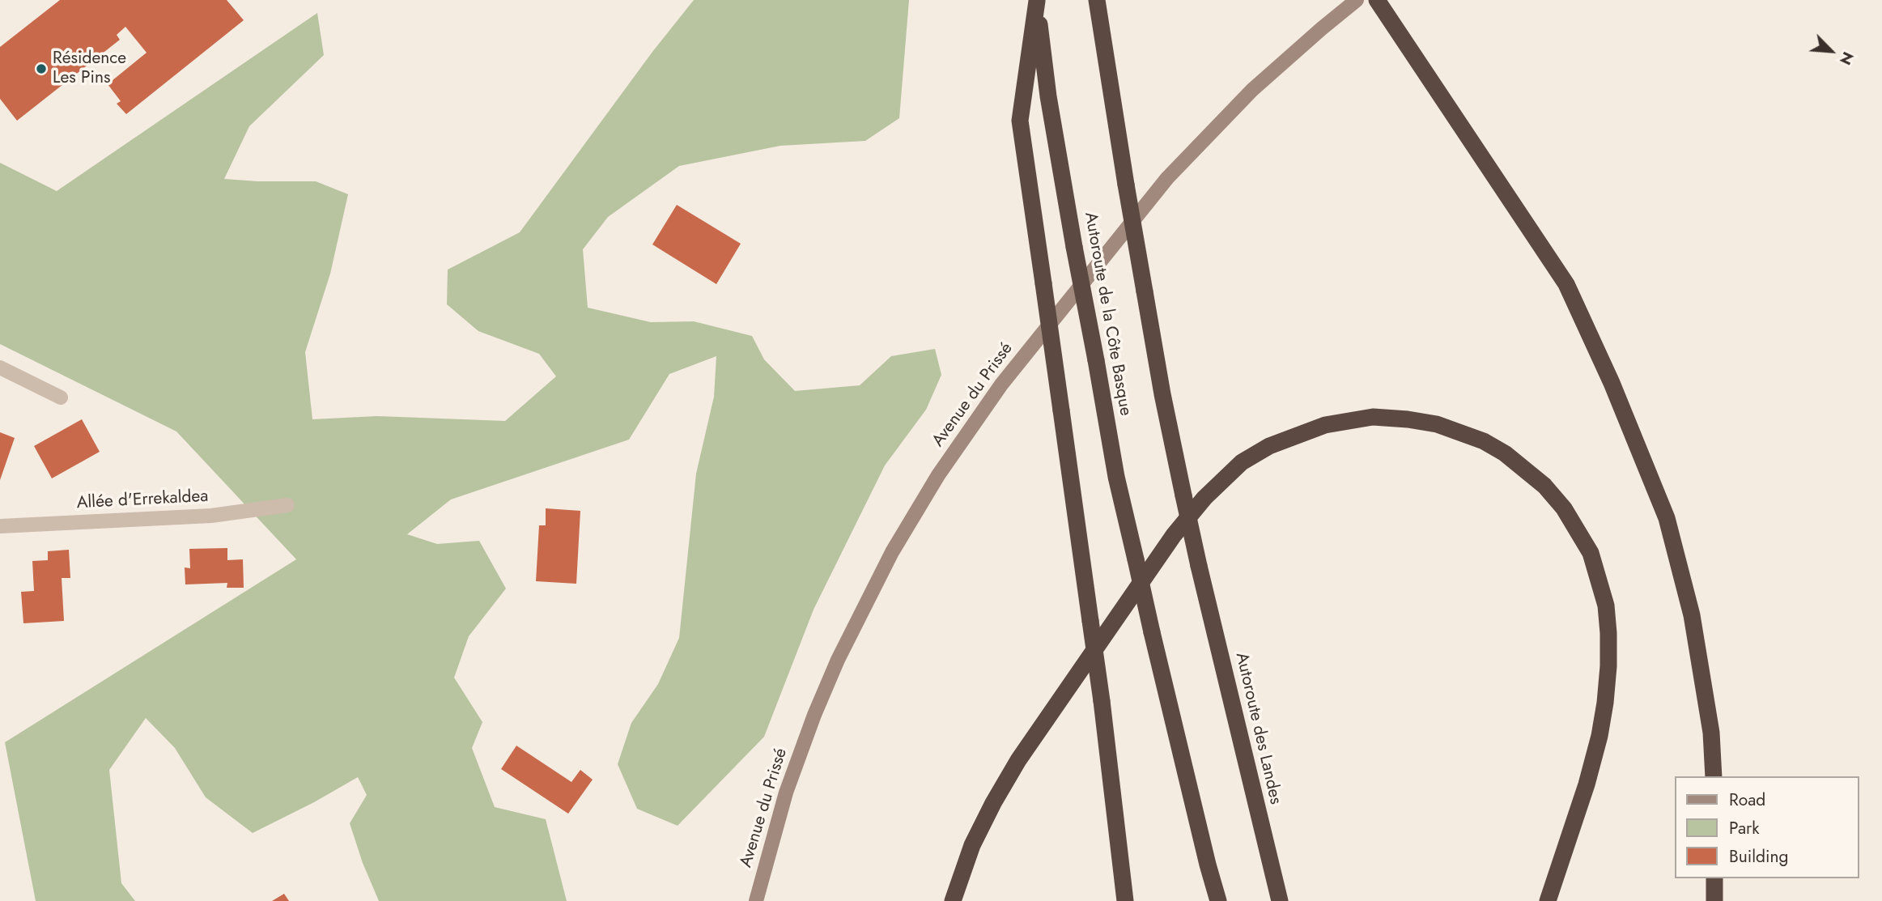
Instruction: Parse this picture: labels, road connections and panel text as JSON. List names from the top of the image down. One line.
{"streets":{"highway":["Autoroute de la Côte Basque","Autoroute des Landes"],"main road":["Avenue du Prissé"],"street":["Allée d'Errekaldea"]},"places":["Résidence Les Pins"],"legend":["Road","Park","Building"],"north":"bottom right"}
